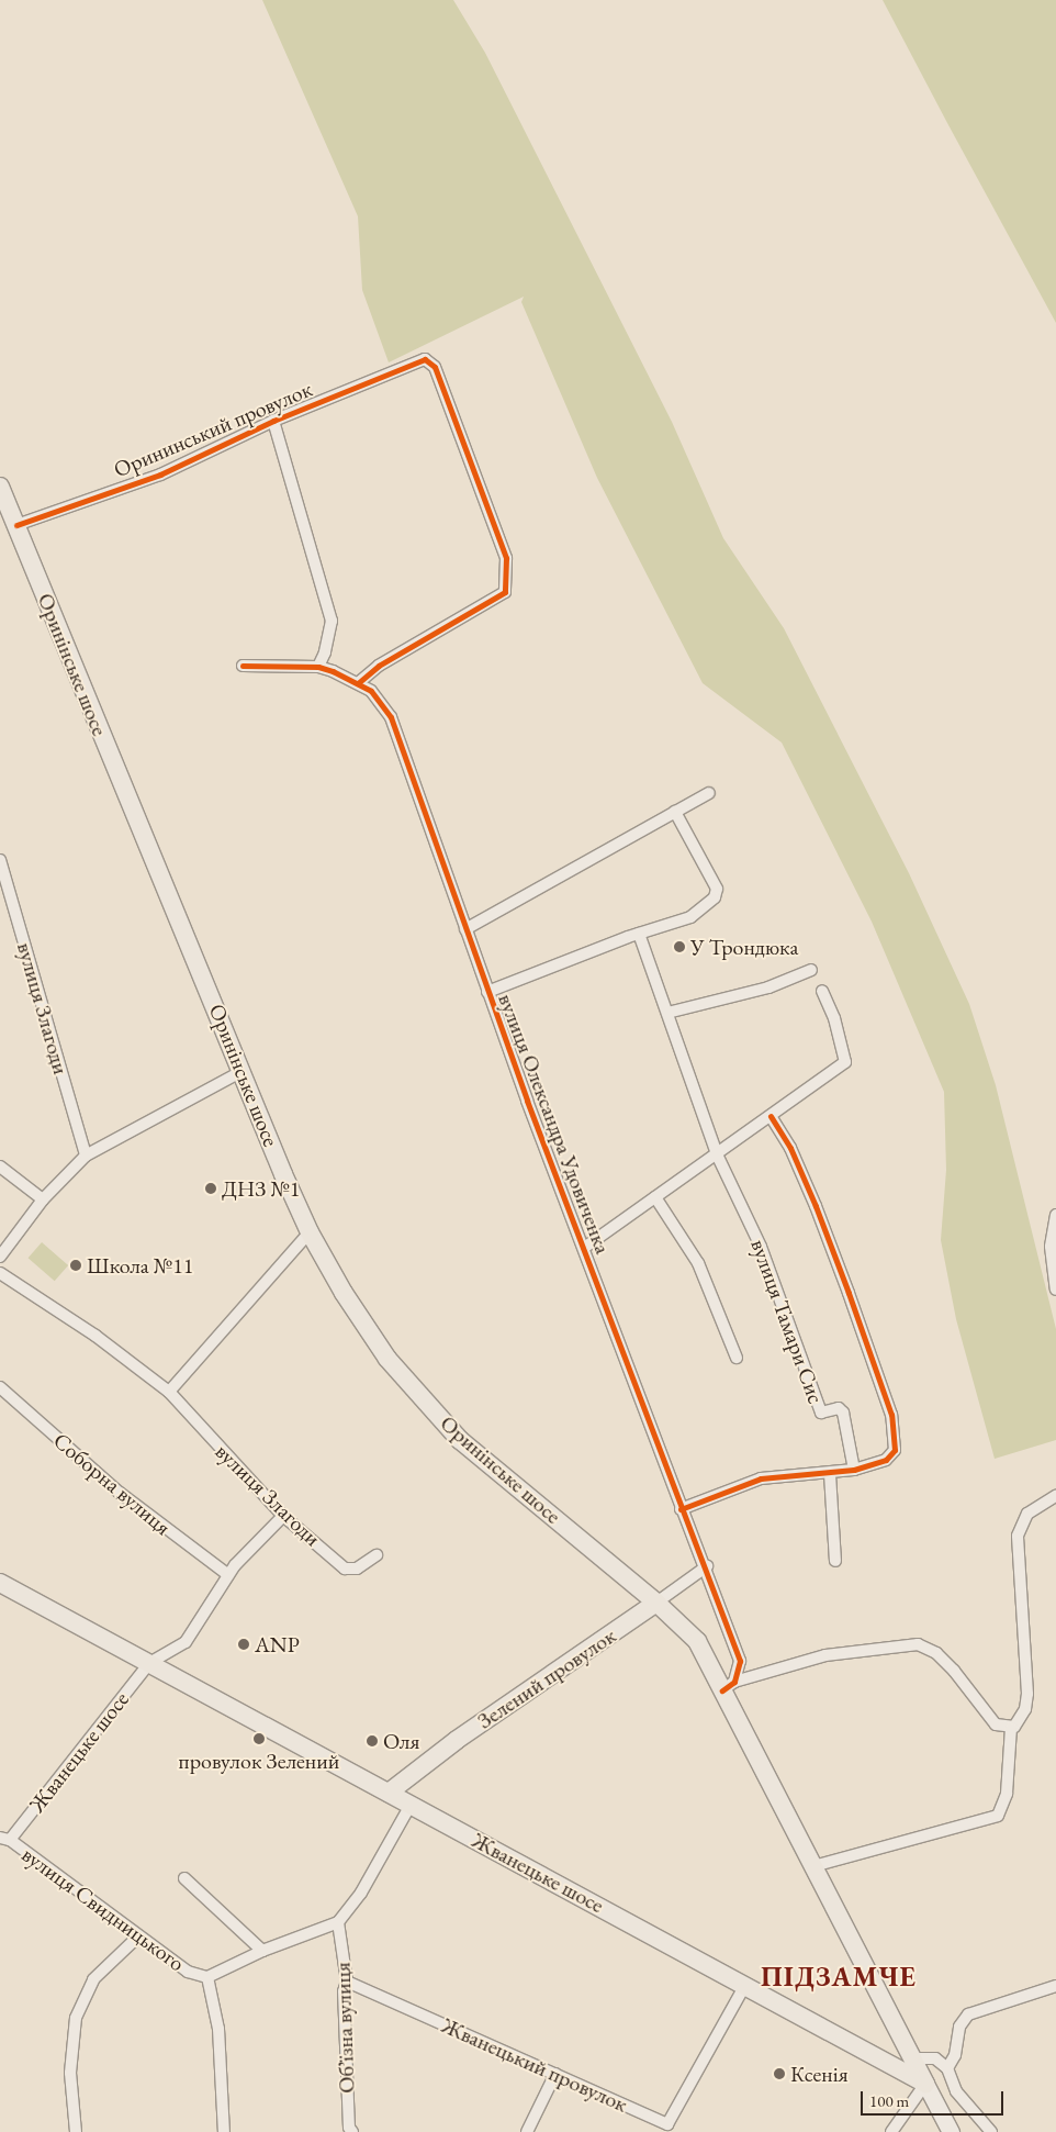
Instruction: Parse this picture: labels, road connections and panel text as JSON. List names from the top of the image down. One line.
{"streets":{"main road":["Оринінське шосе","Зелений провулок","Жванецьке шосе"],"street":["Орининський провулок","вулиця Злагоди","вулиця Олександра Удовиченка","вулиця Тамари Сис","Соборна вулиця","вулиця Свидницького","Обʼїзна вулиця","Жванецький провулок"]},"crossings":[["Орининський провулок","Оринінське шосе"],["Орининський провулок","вулиця Олександра Удовиченка"],["Оринінське шосе","вулиця Олександра Удовиченка"],["Оринінське шосе","Зелений провулок"],["вулиця Олександра Удовиченка","Зелений провулок"],["Зелений провулок","Жванецьке шосе"],["Жванецьке шосе","вулиця Свидницького"],["Жванецьке шосе","Жванецький провулок"],["Обʼїзна вулиця","Жванецький провулок"]],"districts":["ПІДЗАМЧЕ"],"places":["У Трондюка","ДНЗ №1","Школа №11","ANP","провулок Зелений","Оля","Ксенія"],"scale_bar":"100 m"}
